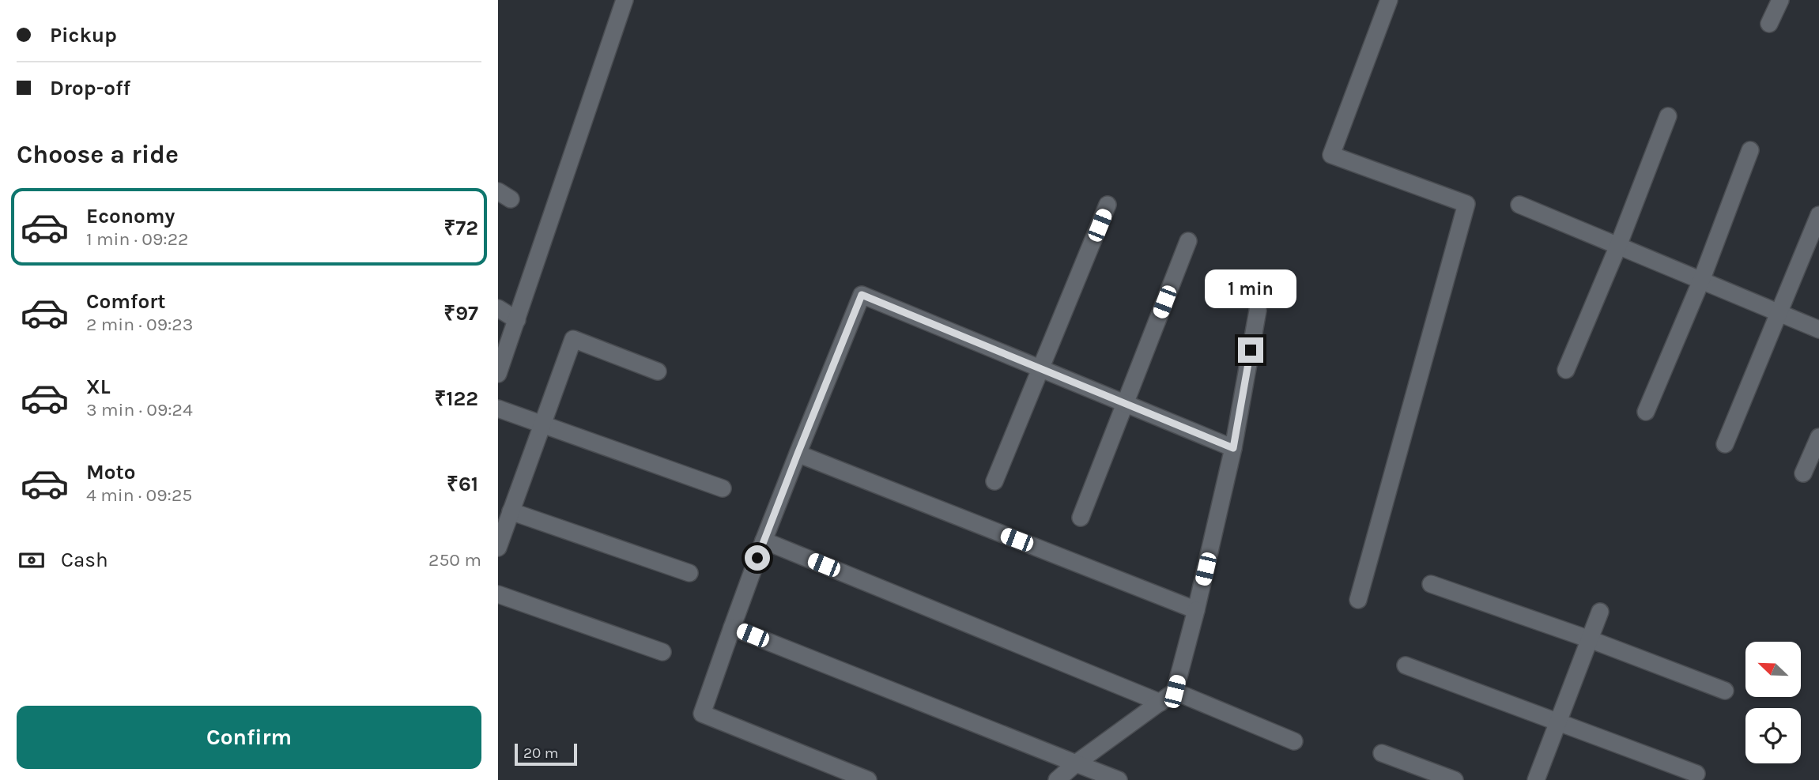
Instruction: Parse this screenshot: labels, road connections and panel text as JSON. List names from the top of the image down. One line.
{"scale_bar":"20 m","north":"top left","page":{"banner":["Pickup","Drop-off"],"heading":"Choose a ride","list":[{"name":"Economy","note":"1 min · 09:22","value":"₹72"},{"name":"Comfort","note":"2 min · 09:23","value":"₹97"},{"name":"XL","note":"3 min · 09:24","value":"₹122"},{"name":"Moto","note":"4 min · 09:25","value":"₹61"}],"bubble":"1 min","pay":["Cash","250 m"],"buttons":"Confirm","scale":"20 m"}}
